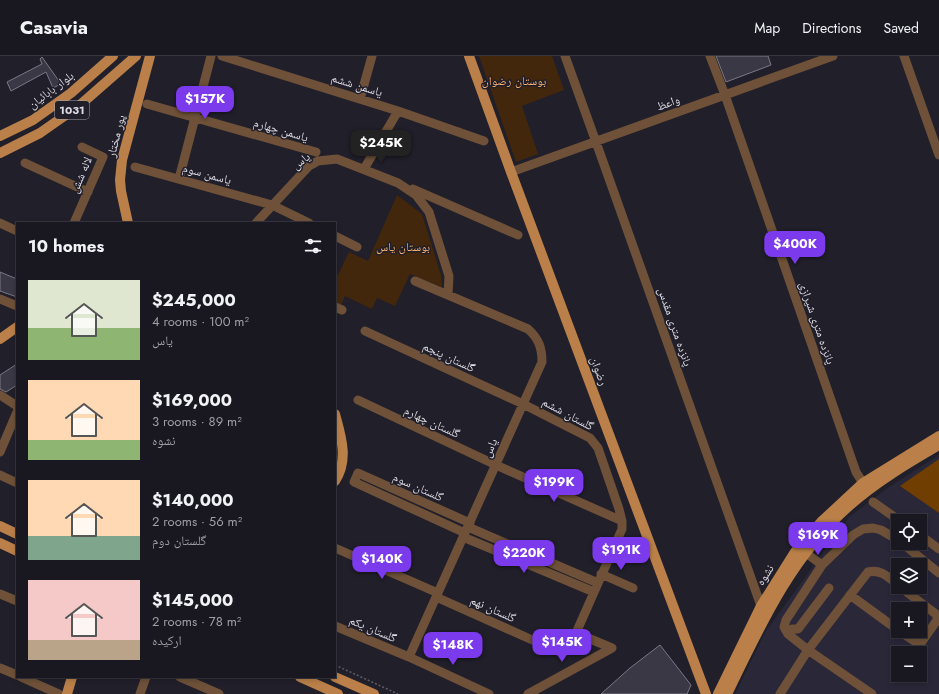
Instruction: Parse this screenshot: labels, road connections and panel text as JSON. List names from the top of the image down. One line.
{"streets":{"main road":["بلوار بابائیان","1031","پور مختار","رضوان","نشوه"],"street":["یاسمن ششم","واعظ","یاسمن چهارم","یاس","یاسمن سوم","لاله شش","پانزده متری شیرازی","پانزده متری مقدس","گلستان پنجم","گلستان ششم","گلستان چهارم","گلستان سوم","گلستان نهم","گلستان یکم"]},"crossings":[["واعظ","پانزده متری شیرازی"],["واعظ","پانزده متری مقدس"],["واعظ","رضوان"],["یاس","یاسمن سوم"],["یاس","گلستان پنجم"],["یاس","گلستان ششم"],["یاس","گلستان چهارم"],["یاس","گلستان سوم"],["یاس","گلستان نهم"],["یاس","گلستان یکم"],["پانزده متری شیرازی","نشوه"],["پانزده متری مقدس","نشوه"],["گلستان پنجم","گلستان ششم"],["گلستان ششم","گلستان چهارم"]],"parks":["بوستان رضوان","بوستان یاس"],"page":{"header":"Casavia","nav":["Map","Directions","Saved"],"price":["$157K","$245K","$400K","$199K","$169K","$191K","$220K","$140K","$145K","$148K"],"heading":"10 homes","list":[{"name":"$245,000","note":"4 rooms · 100 m² · یاس"},{"name":"$169,000","note":"3 rooms · 89 m² · نشوه"},{"name":"$140,000","note":"2 rooms · 56 m² · گلستان دوم"},{"name":"$145,000","note":"2 rooms · 78 m² · ارکیده"}],"map_buttons":["+","−"]}}
